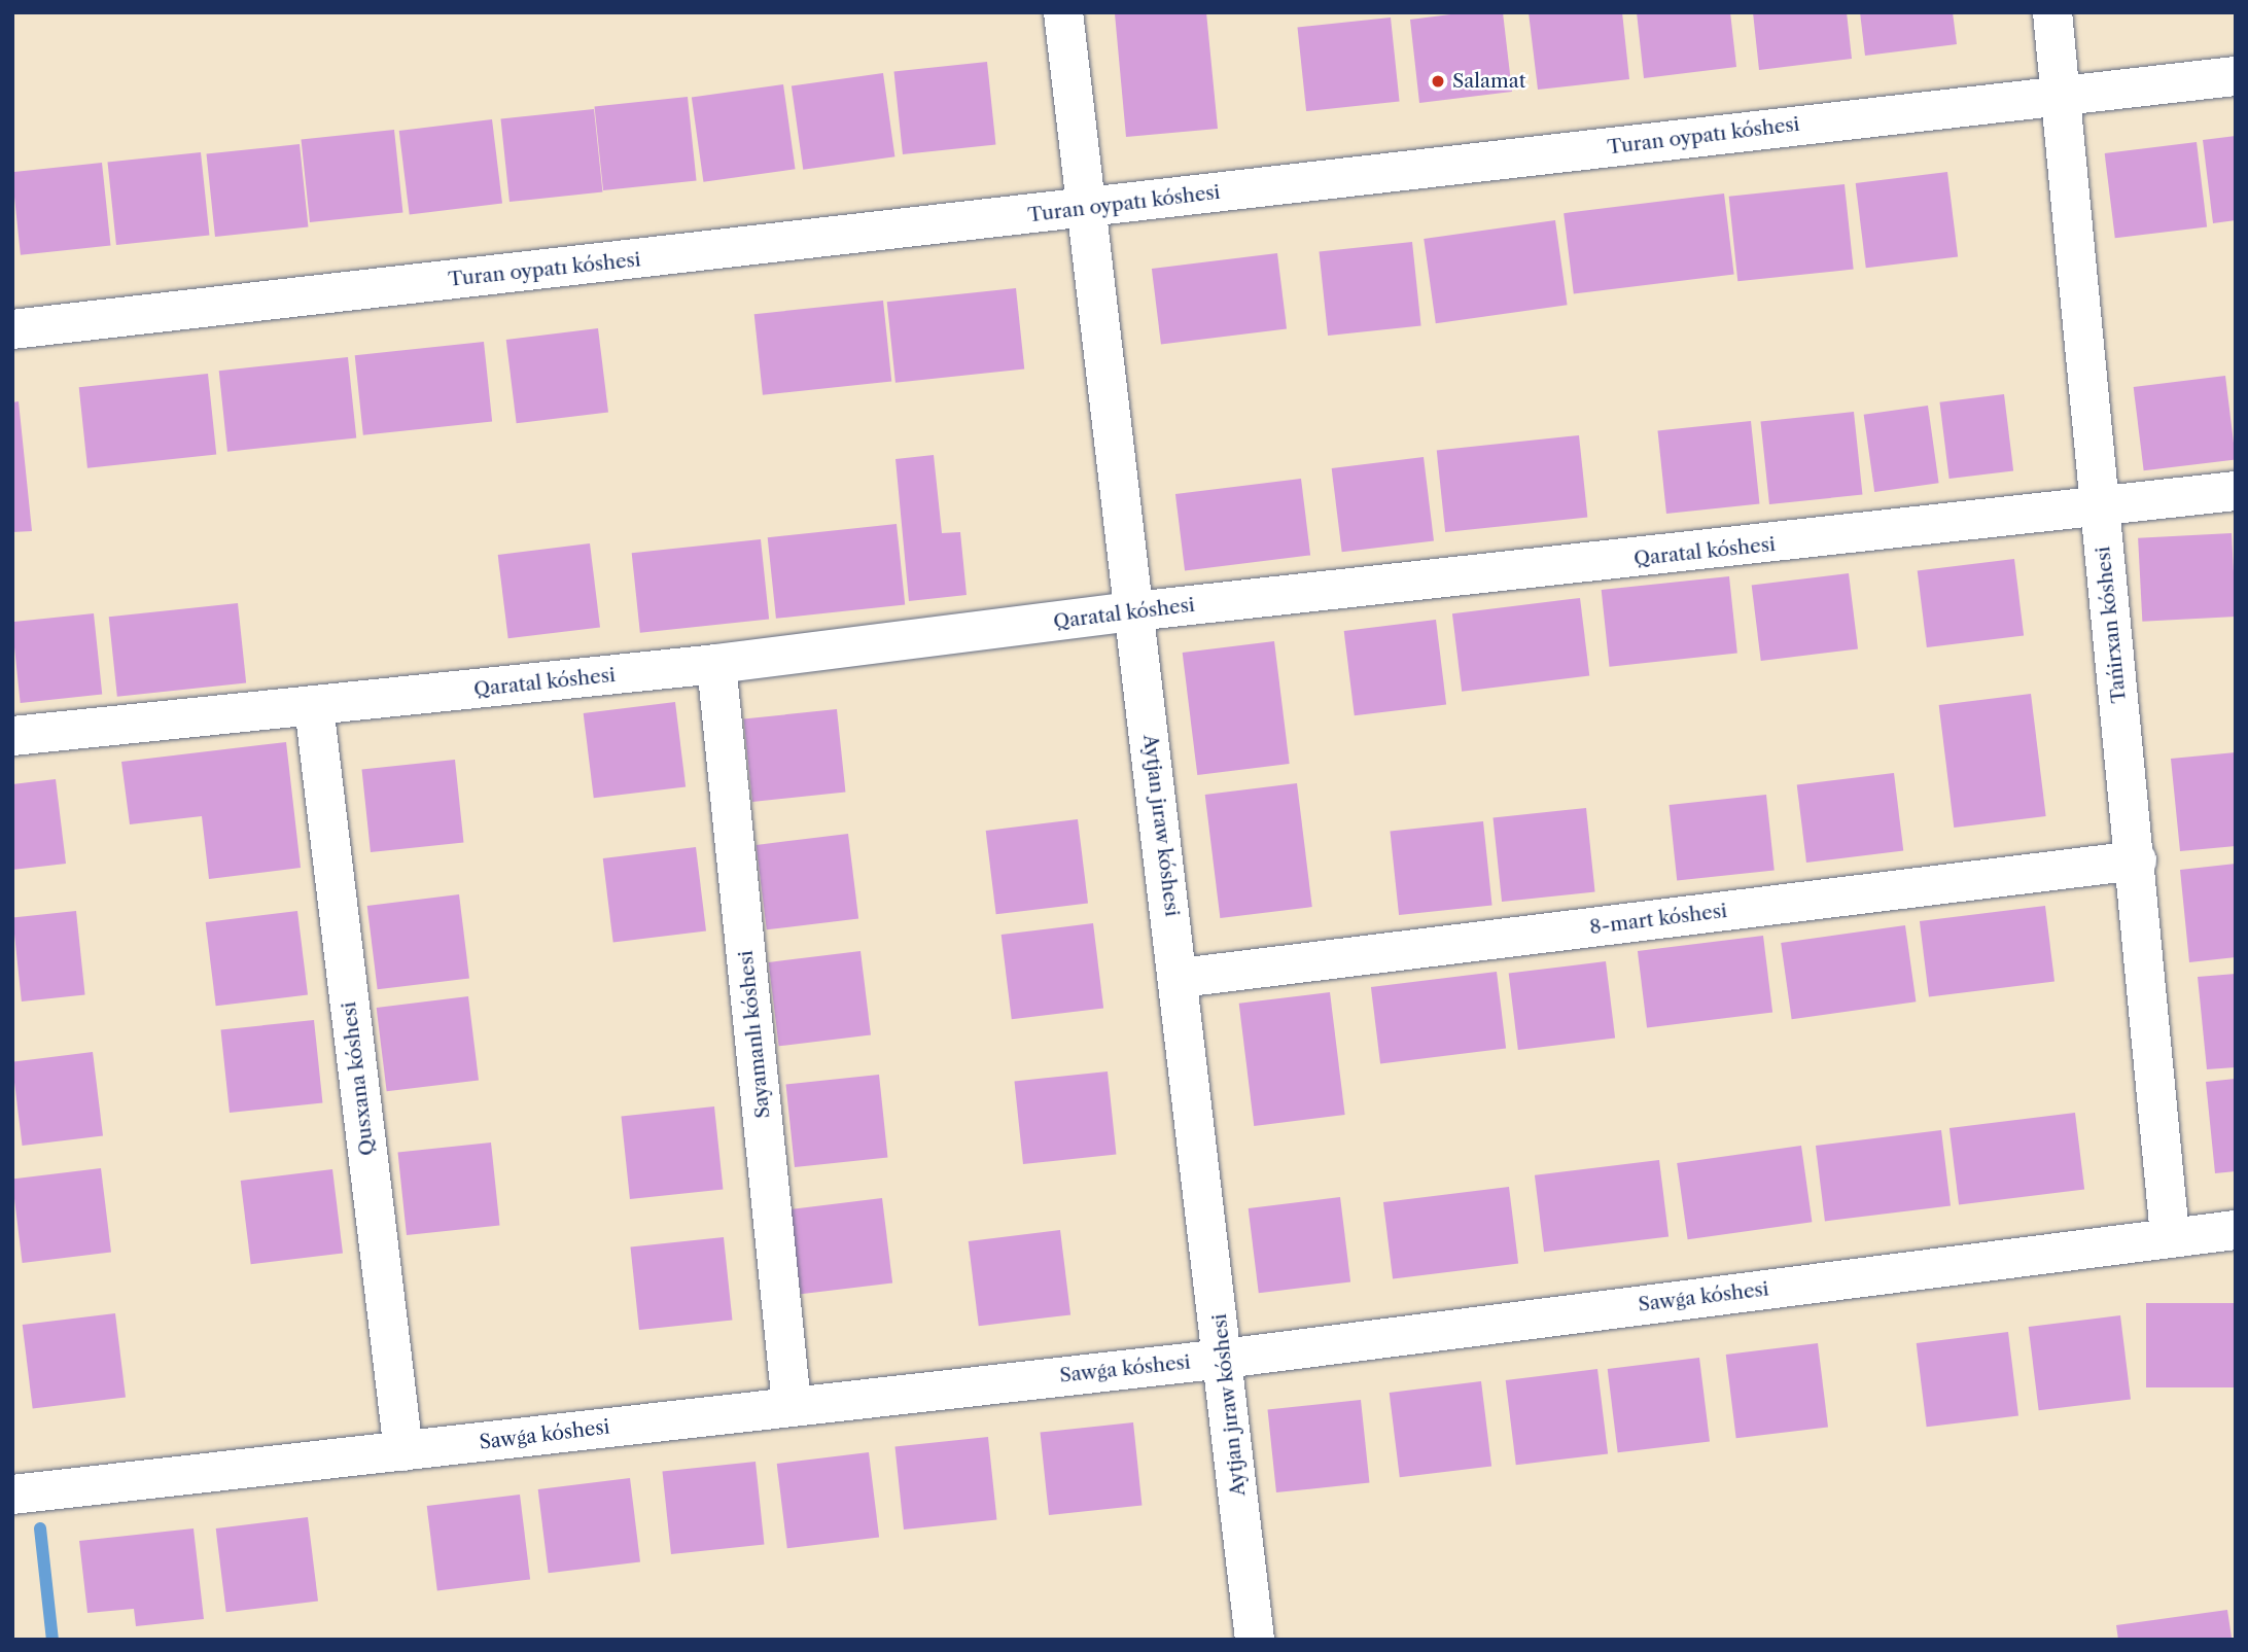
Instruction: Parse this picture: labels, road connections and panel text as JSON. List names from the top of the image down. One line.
{"streets":{"street":["Turan oypatı kóshesi","Qaratal kóshesi","Tańirxan kóshesi","Aytjan jıraw kóshesi","8-mart kóshesi","Sayamanlı kóshesi","Qusxana kóshesi","Sawǵa kóshesi"]},"crossings":[["Turan oypatı kóshesi","Tańirxan kóshesi"],["Turan oypatı kóshesi","Aytjan jıraw kóshesi"],["Qaratal kóshesi","Tańirxan kóshesi"],["Qaratal kóshesi","Aytjan jıraw kóshesi"],["Qaratal kóshesi","Sayamanlı kóshesi"],["Qaratal kóshesi","Qusxana kóshesi"],["Tańirxan kóshesi","8-mart kóshesi"],["Tańirxan kóshesi","Sawǵa kóshesi"],["Aytjan jıraw kóshesi","8-mart kóshesi"],["Aytjan jıraw kóshesi","Sawǵa kóshesi"],["Sayamanlı kóshesi","Sawǵa kóshesi"],["Qusxana kóshesi","Sawǵa kóshesi"]],"places":["Salamat"]}
